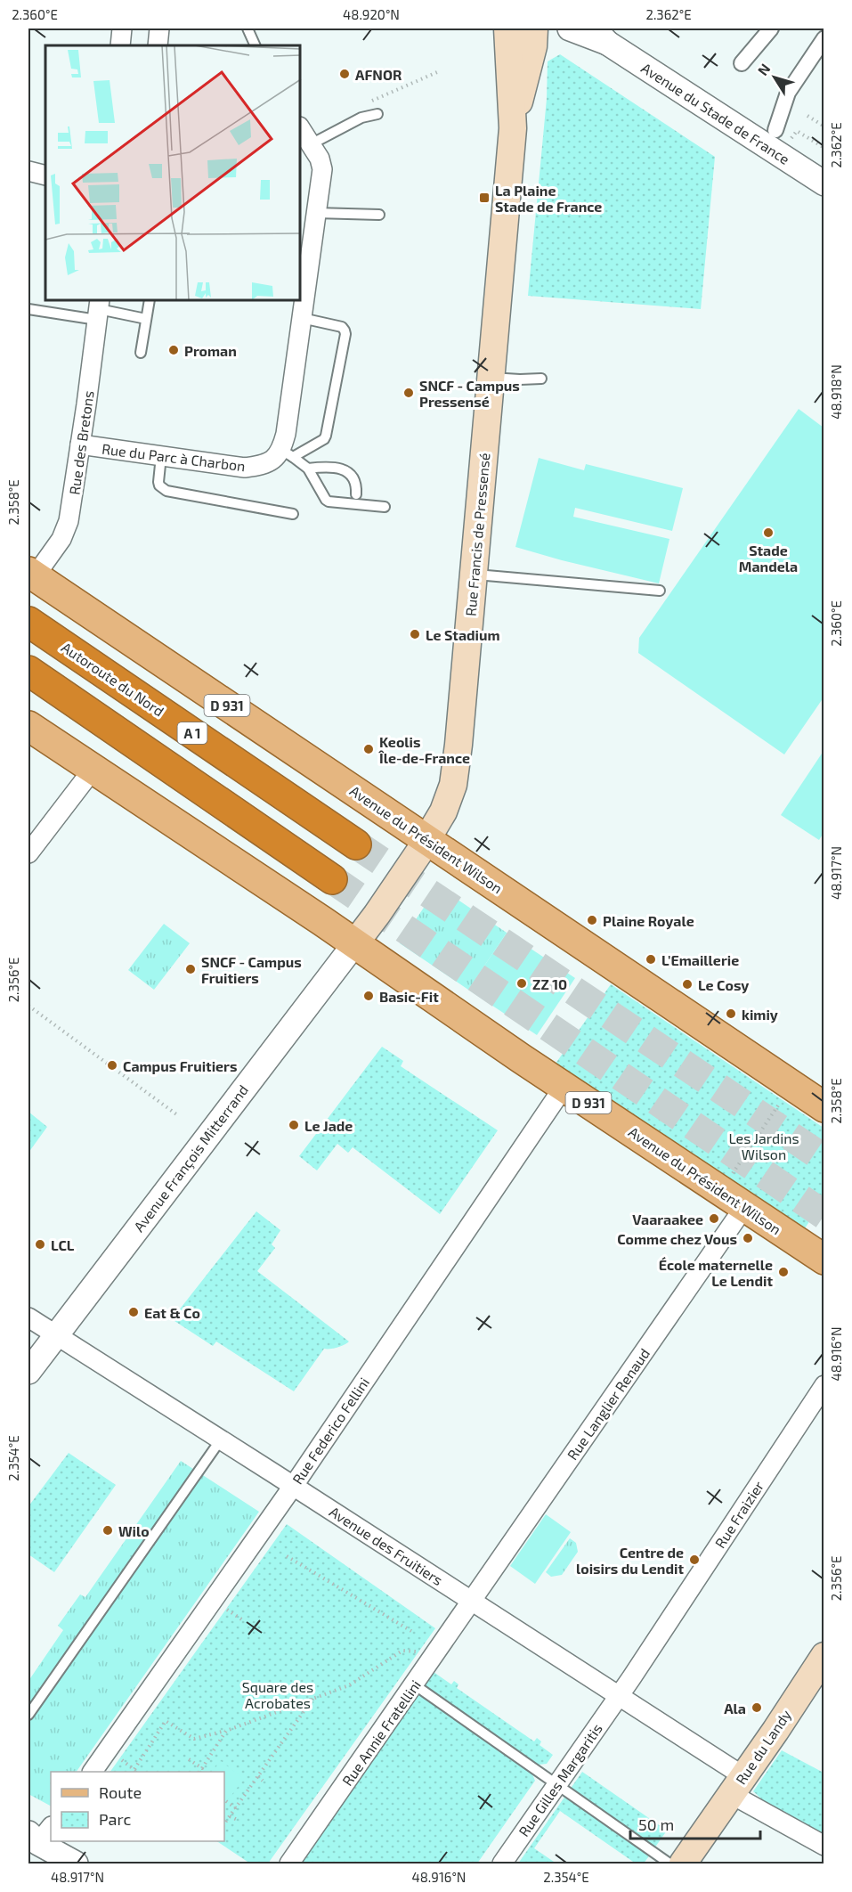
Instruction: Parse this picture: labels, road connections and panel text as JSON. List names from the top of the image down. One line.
{"streets":{"highway":["Autoroute du Nord","A 1"],"main road":["Rue Francis de Pressensé","D 931","Avenue du Président Wilson","Rue du Landy"],"street":["Avenue du Stade de France","Rue des Bretons","Rue du Parc à Charbon","Avenue François Mitterrand","Rue Langlier Renaud","Rue Federico Fellini","Rue Fraizier","Avenue des Fruitiers","Rue Annie Fratellini","Rue Gilles Margaritis"]},"crossings":[["Rue des Bretons","Rue du Parc à Charbon"],["Rue des Bretons","Avenue du Président Wilson"],["Rue Francis de Pressensé","Avenue du Président Wilson"],["Rue Francis de Pressensé","Avenue François Mitterrand"],["Avenue du Président Wilson","Avenue François Mitterrand"],["Avenue du Président Wilson","Rue Langlier Renaud"],["Avenue du Président Wilson","Rue Federico Fellini"],["Avenue François Mitterrand","Avenue des Fruitiers"],["Rue Langlier Renaud","Avenue des Fruitiers"],["Rue Langlier Renaud","Rue Annie Fratellini"],["Rue Federico Fellini","Avenue des Fruitiers"],["Rue Fraizier","Avenue des Fruitiers"],["Rue Fraizier","Rue Gilles Margaritis"],["Avenue des Fruitiers","Rue Annie Fratellini"],["Avenue des Fruitiers","Rue du Landy"],["Avenue des Fruitiers","Rue Gilles Margaritis"]],"parks":["Les Jardins Wilson","Square des Acrobates"],"places":{"other":["AFNOR","Proman","SNCF - Campus Pressensé","Stade Mandela","Le Stadium","Keolis Île-de-France","Plaine Royale","L'Emaillerie","SNCF - Campus Fruitiers","ZZ 10","Le Cosy","Basic-Fit","kimiy","Campus Fruitiers","Le Jade","Vaaraakee","Comme chez Vous","LCL","École maternelle Le Lendit","Eat & Co","Wilo","Centre de loisirs du Lendit","Ala"],"transit":["La Plaine Stade de France"]},"legend":["Route","Parc"],"scale_bar":"50 m","north":"top left","coordinates":["2.360°E","48.920°N","2.362°E","48.918°N","2.358°E","48.917°N","2.356°E","48.916°N","2.354°E"]}
